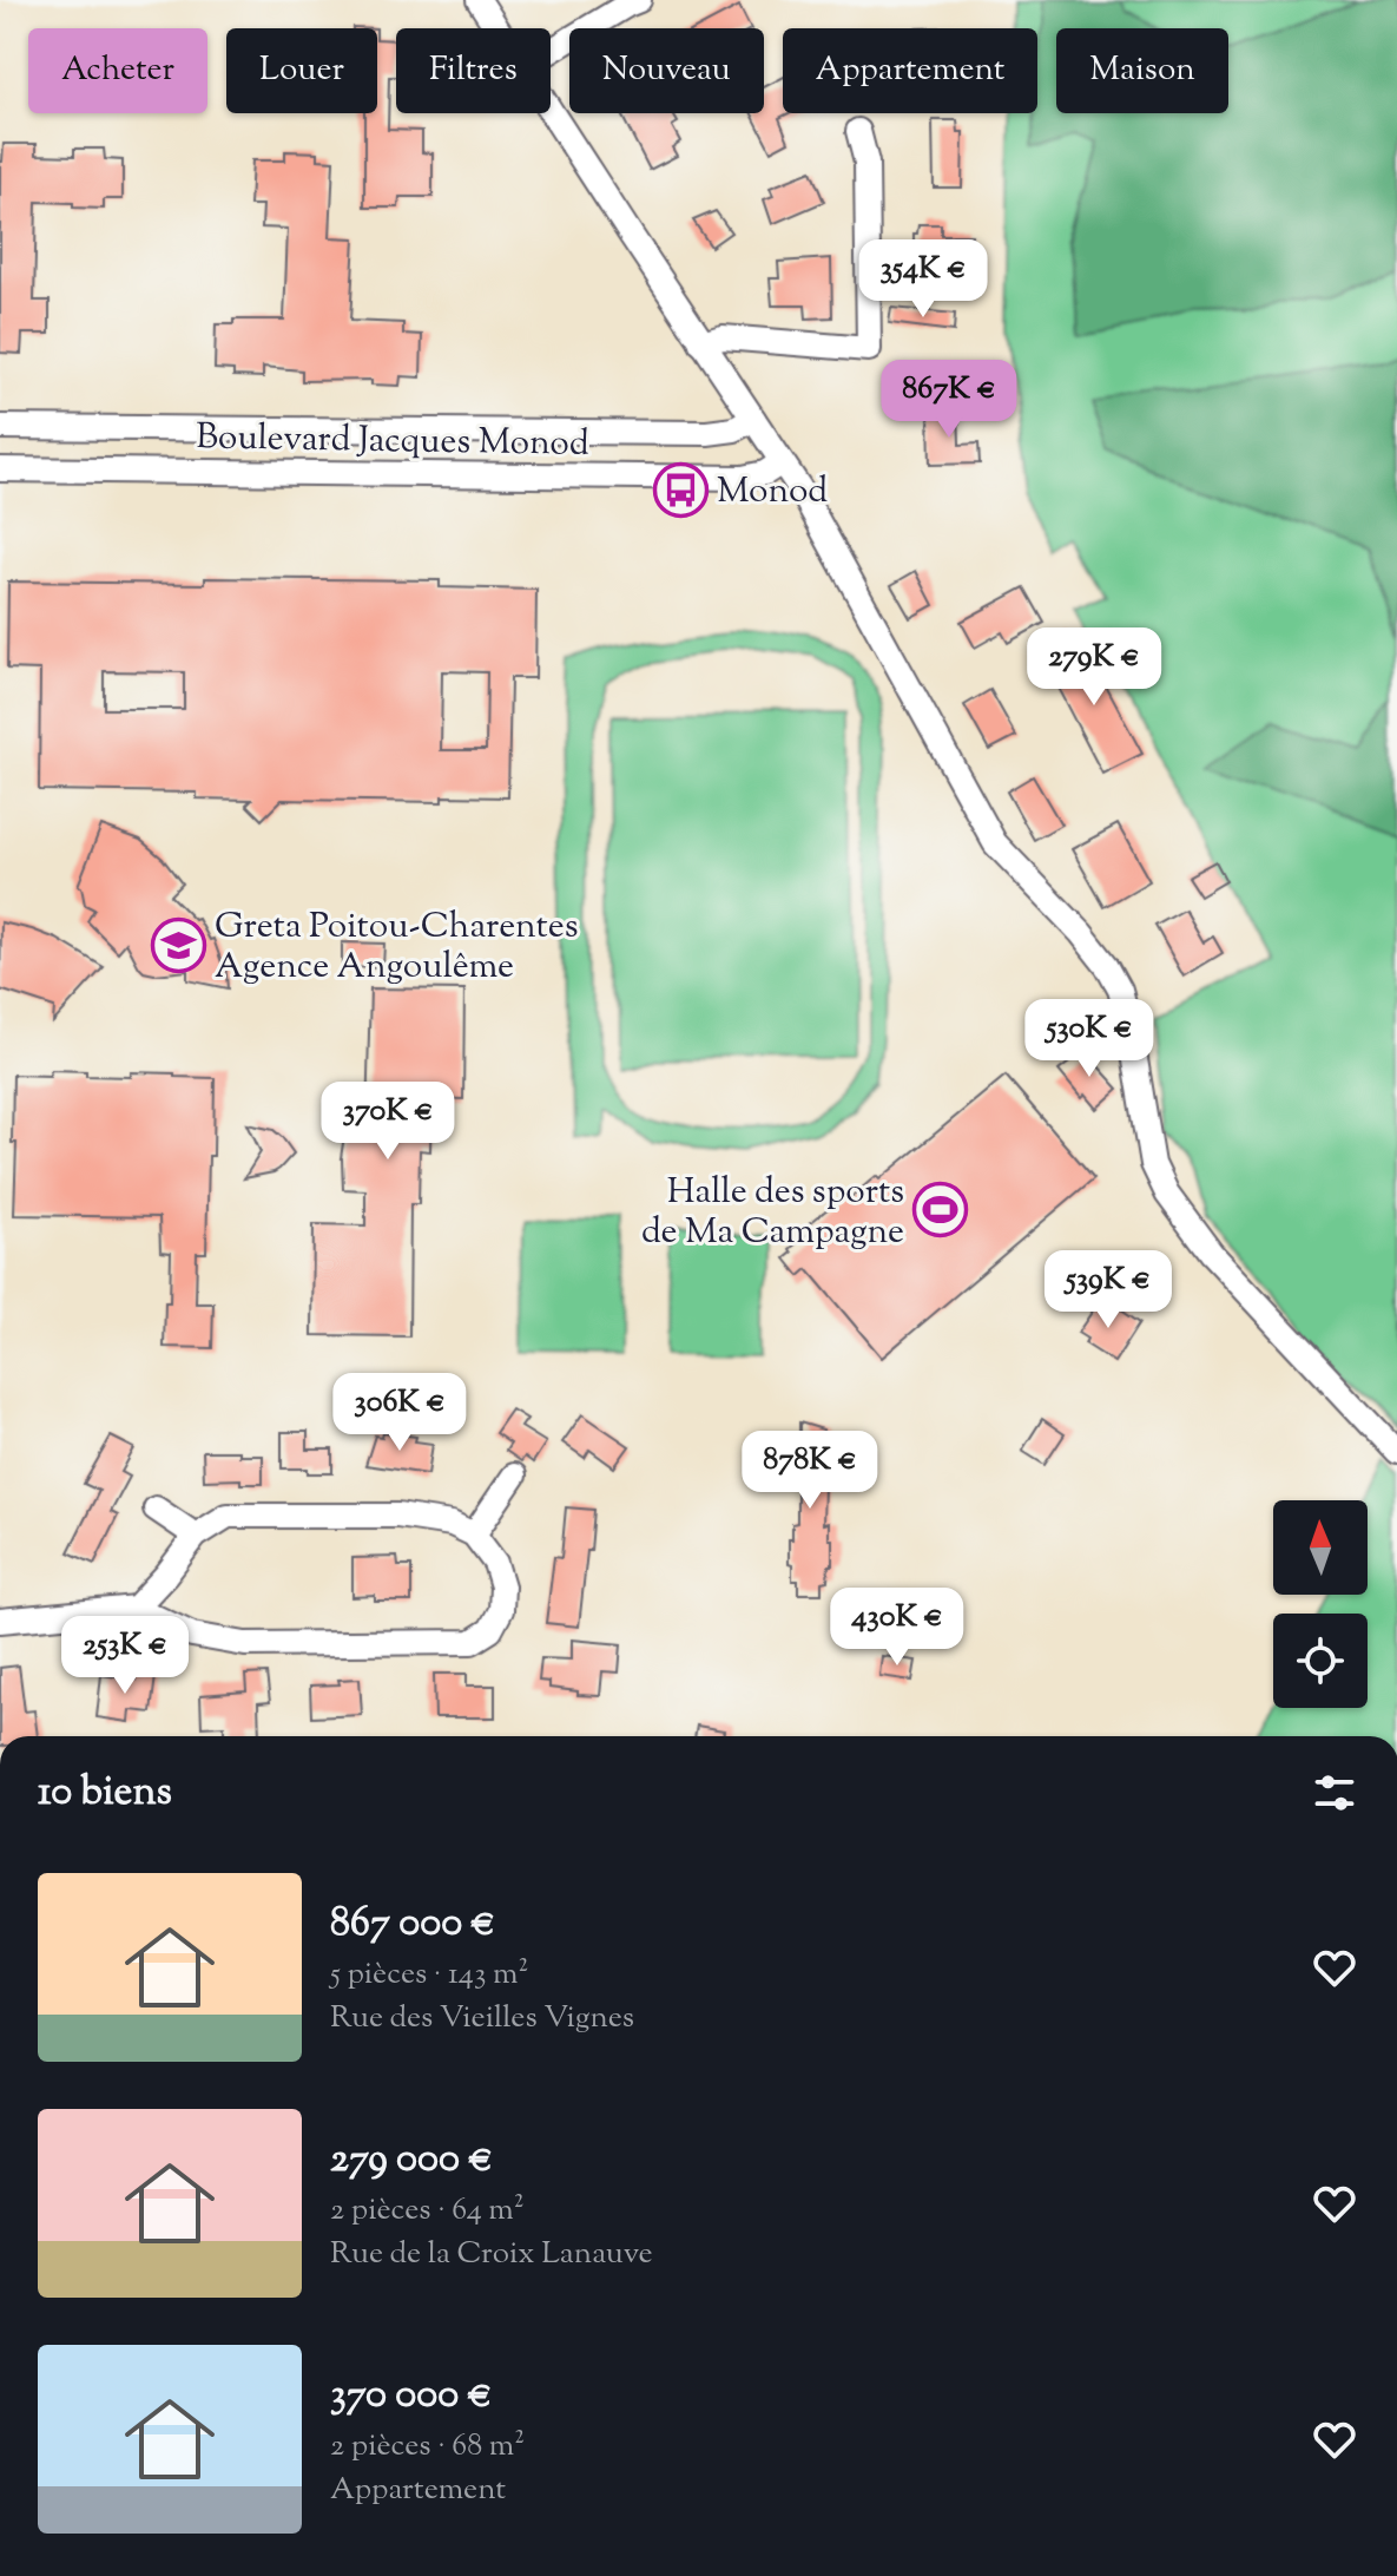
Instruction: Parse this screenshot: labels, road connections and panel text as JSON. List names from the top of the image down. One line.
{"streets":{"street":["Boulevard Jacques Monod"]},"places":{"bus stop":["Monod"],"school or university":["Greta Poitou-Charentes Agence Angoulême"],"sports":["Halle des sports de Ma Campagne"]},"north":"top","page":{"chip":["Acheter","Louer","Filtres","Nouveau","Appartement","Maison"],"price":["354K €","867K €","279K €","530K €","370K €","539K €","306K €","878K €","430K €","253K €"],"heading":"10 biens","list":[{"name":"867 000 €","note":"5 pièces · 143 m² · Rue des Vieilles Vignes"},{"name":"279 000 €","note":"2 pièces · 64 m² · Rue de la Croix Lanauve"},{"name":"370 000 €","note":"2 pièces · 68 m² · Appartement"}]}}
